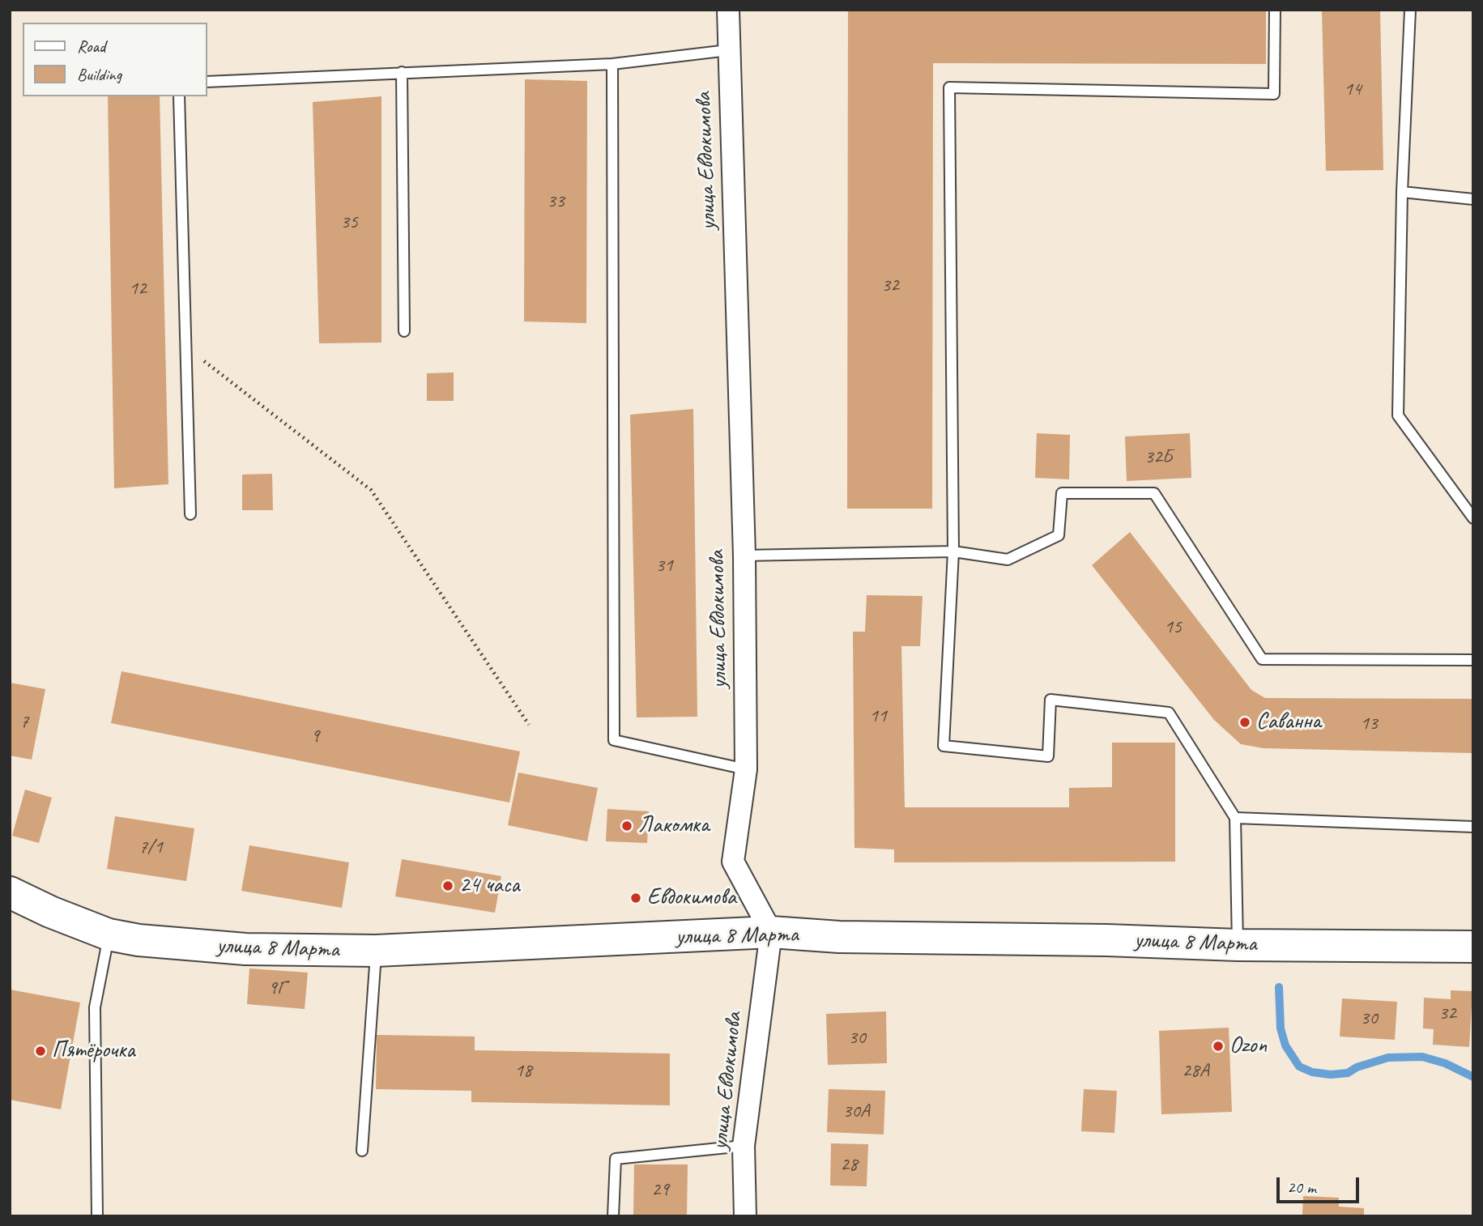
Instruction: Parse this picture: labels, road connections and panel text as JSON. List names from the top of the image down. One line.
{"streets":{"main road":["улица 8 Марта"],"street":["улица Евдокимова"]},"crossings":[["улица Евдокимова","улица 8 Марта"]],"places":["Саванна","Лакомка","24 часа","Евдокимова","Ozon","Пятёрочка"],"house_numbers":["14","33","35","32","12","32Б","31","15","11","7","13","9","7/1","9Г","32","30","30","18","28А","30А","28","29"],"legend":["Road","Building"],"scale_bar":"20 m"}
